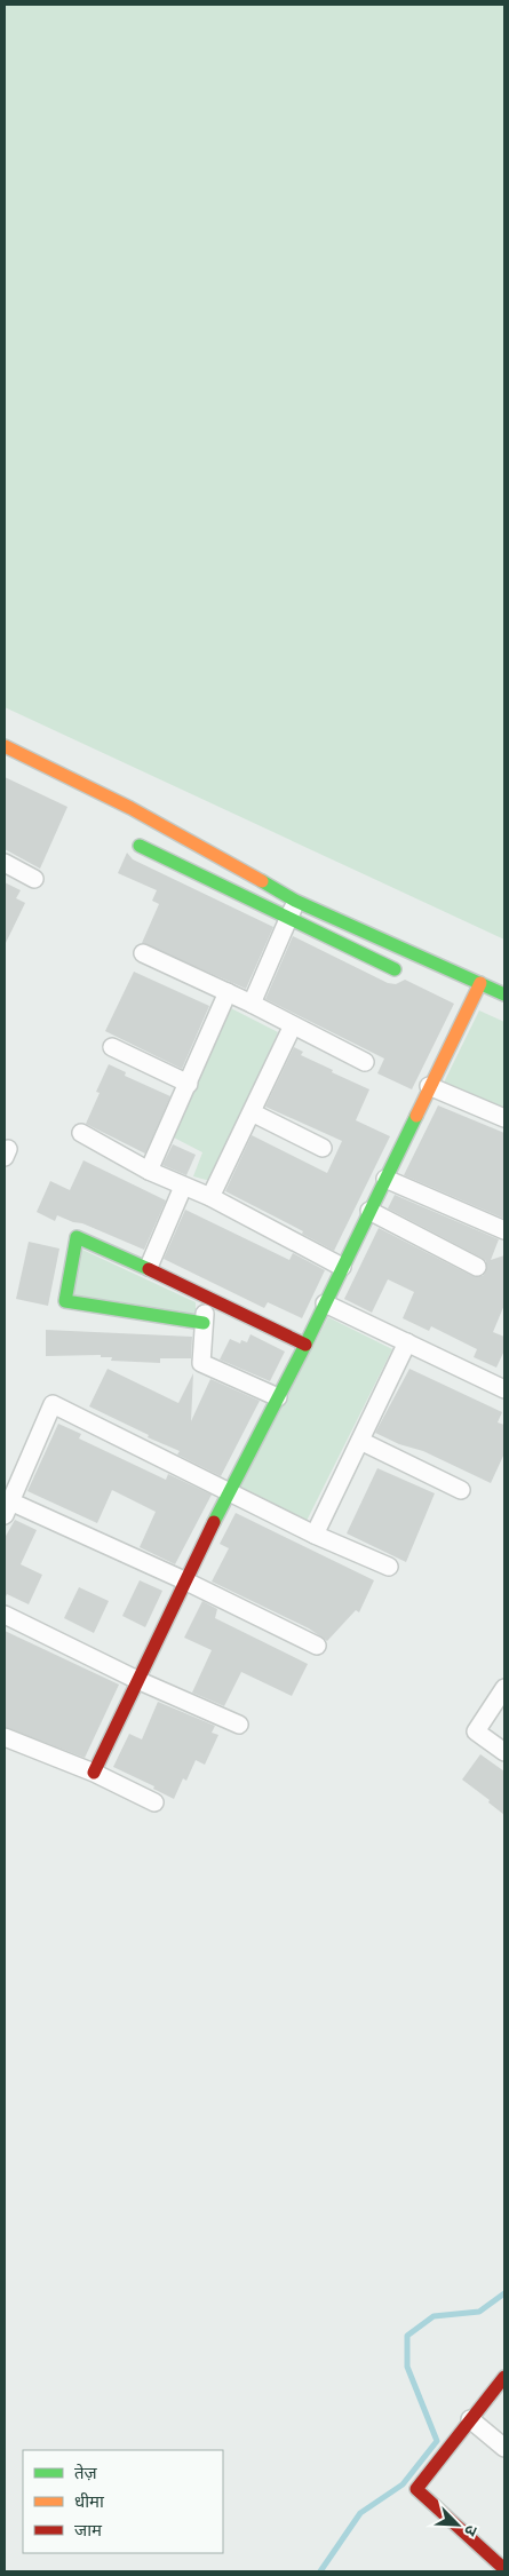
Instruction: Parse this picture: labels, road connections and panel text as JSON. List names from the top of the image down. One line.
{"legend":["तेज़","धीमा","जाम"],"north":"bottom right"}
